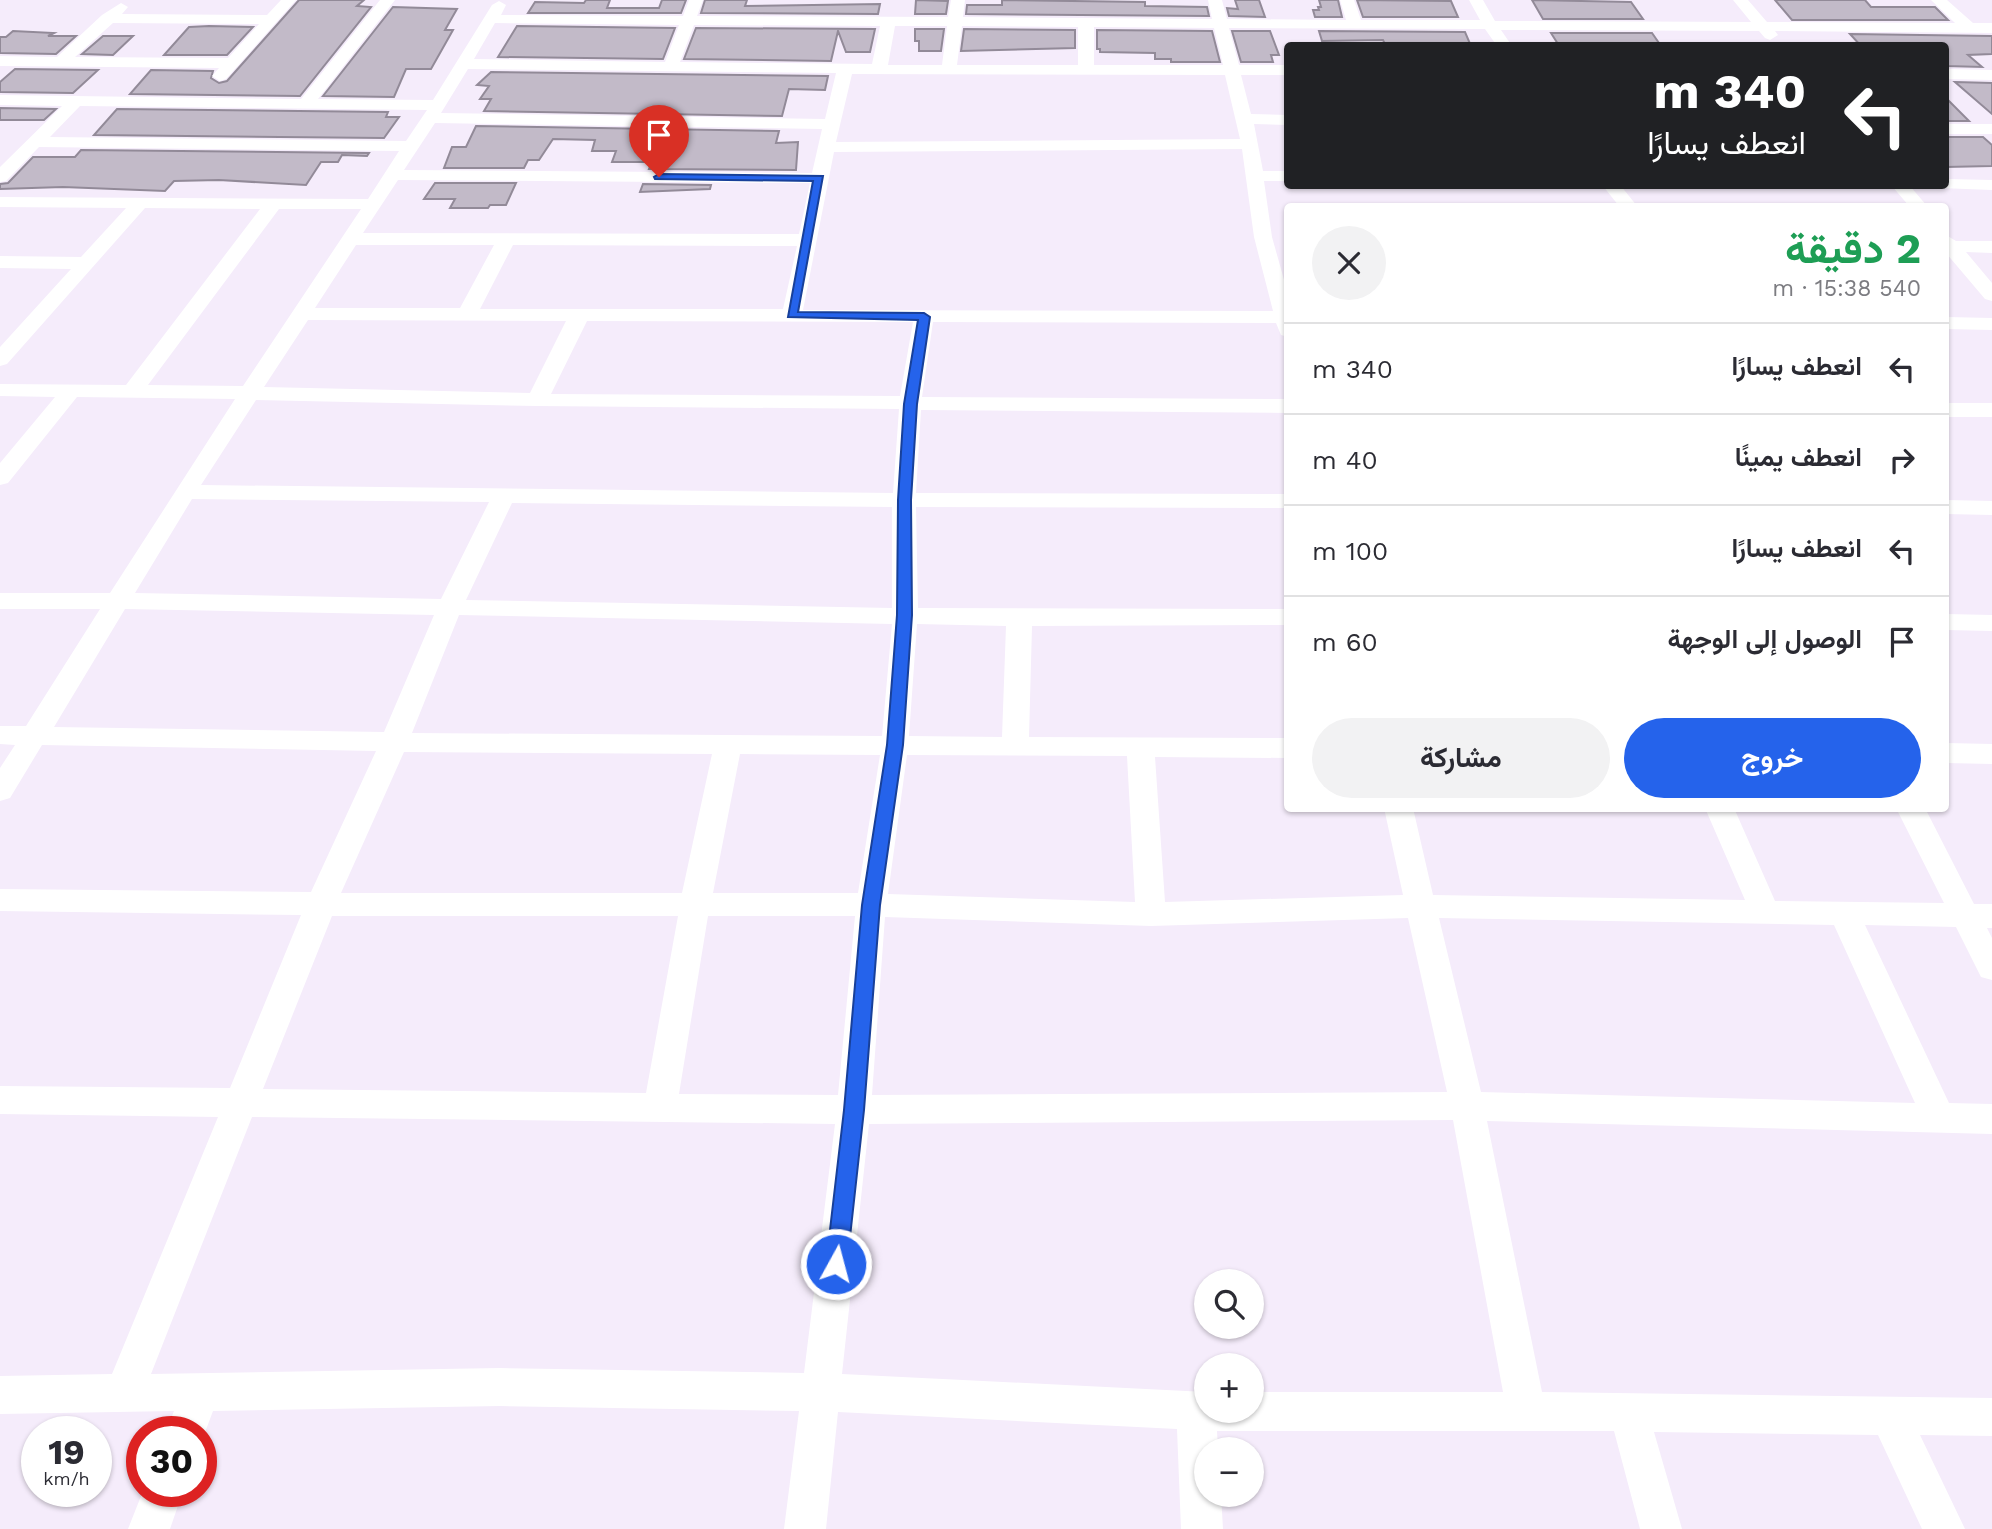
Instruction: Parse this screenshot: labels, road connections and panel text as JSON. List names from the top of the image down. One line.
{"page":{"turn":["340 m","انعطف يسارًا"],"heading":["2 دقيقة","540 m · 15:38"],"list":[{"name":"انعطف يسارًا","value":"340 m"},{"name":"انعطف يمينًا","value":"40 m"},{"name":"انعطف يسارًا","value":"100 m"},{"name":"الوصول إلى الوجهة","value":"60 m"}],"buttons":["خروج","مشاركة"],"map_buttons":["+","−"],"speed":"19 km/h","limit":"30"}}
